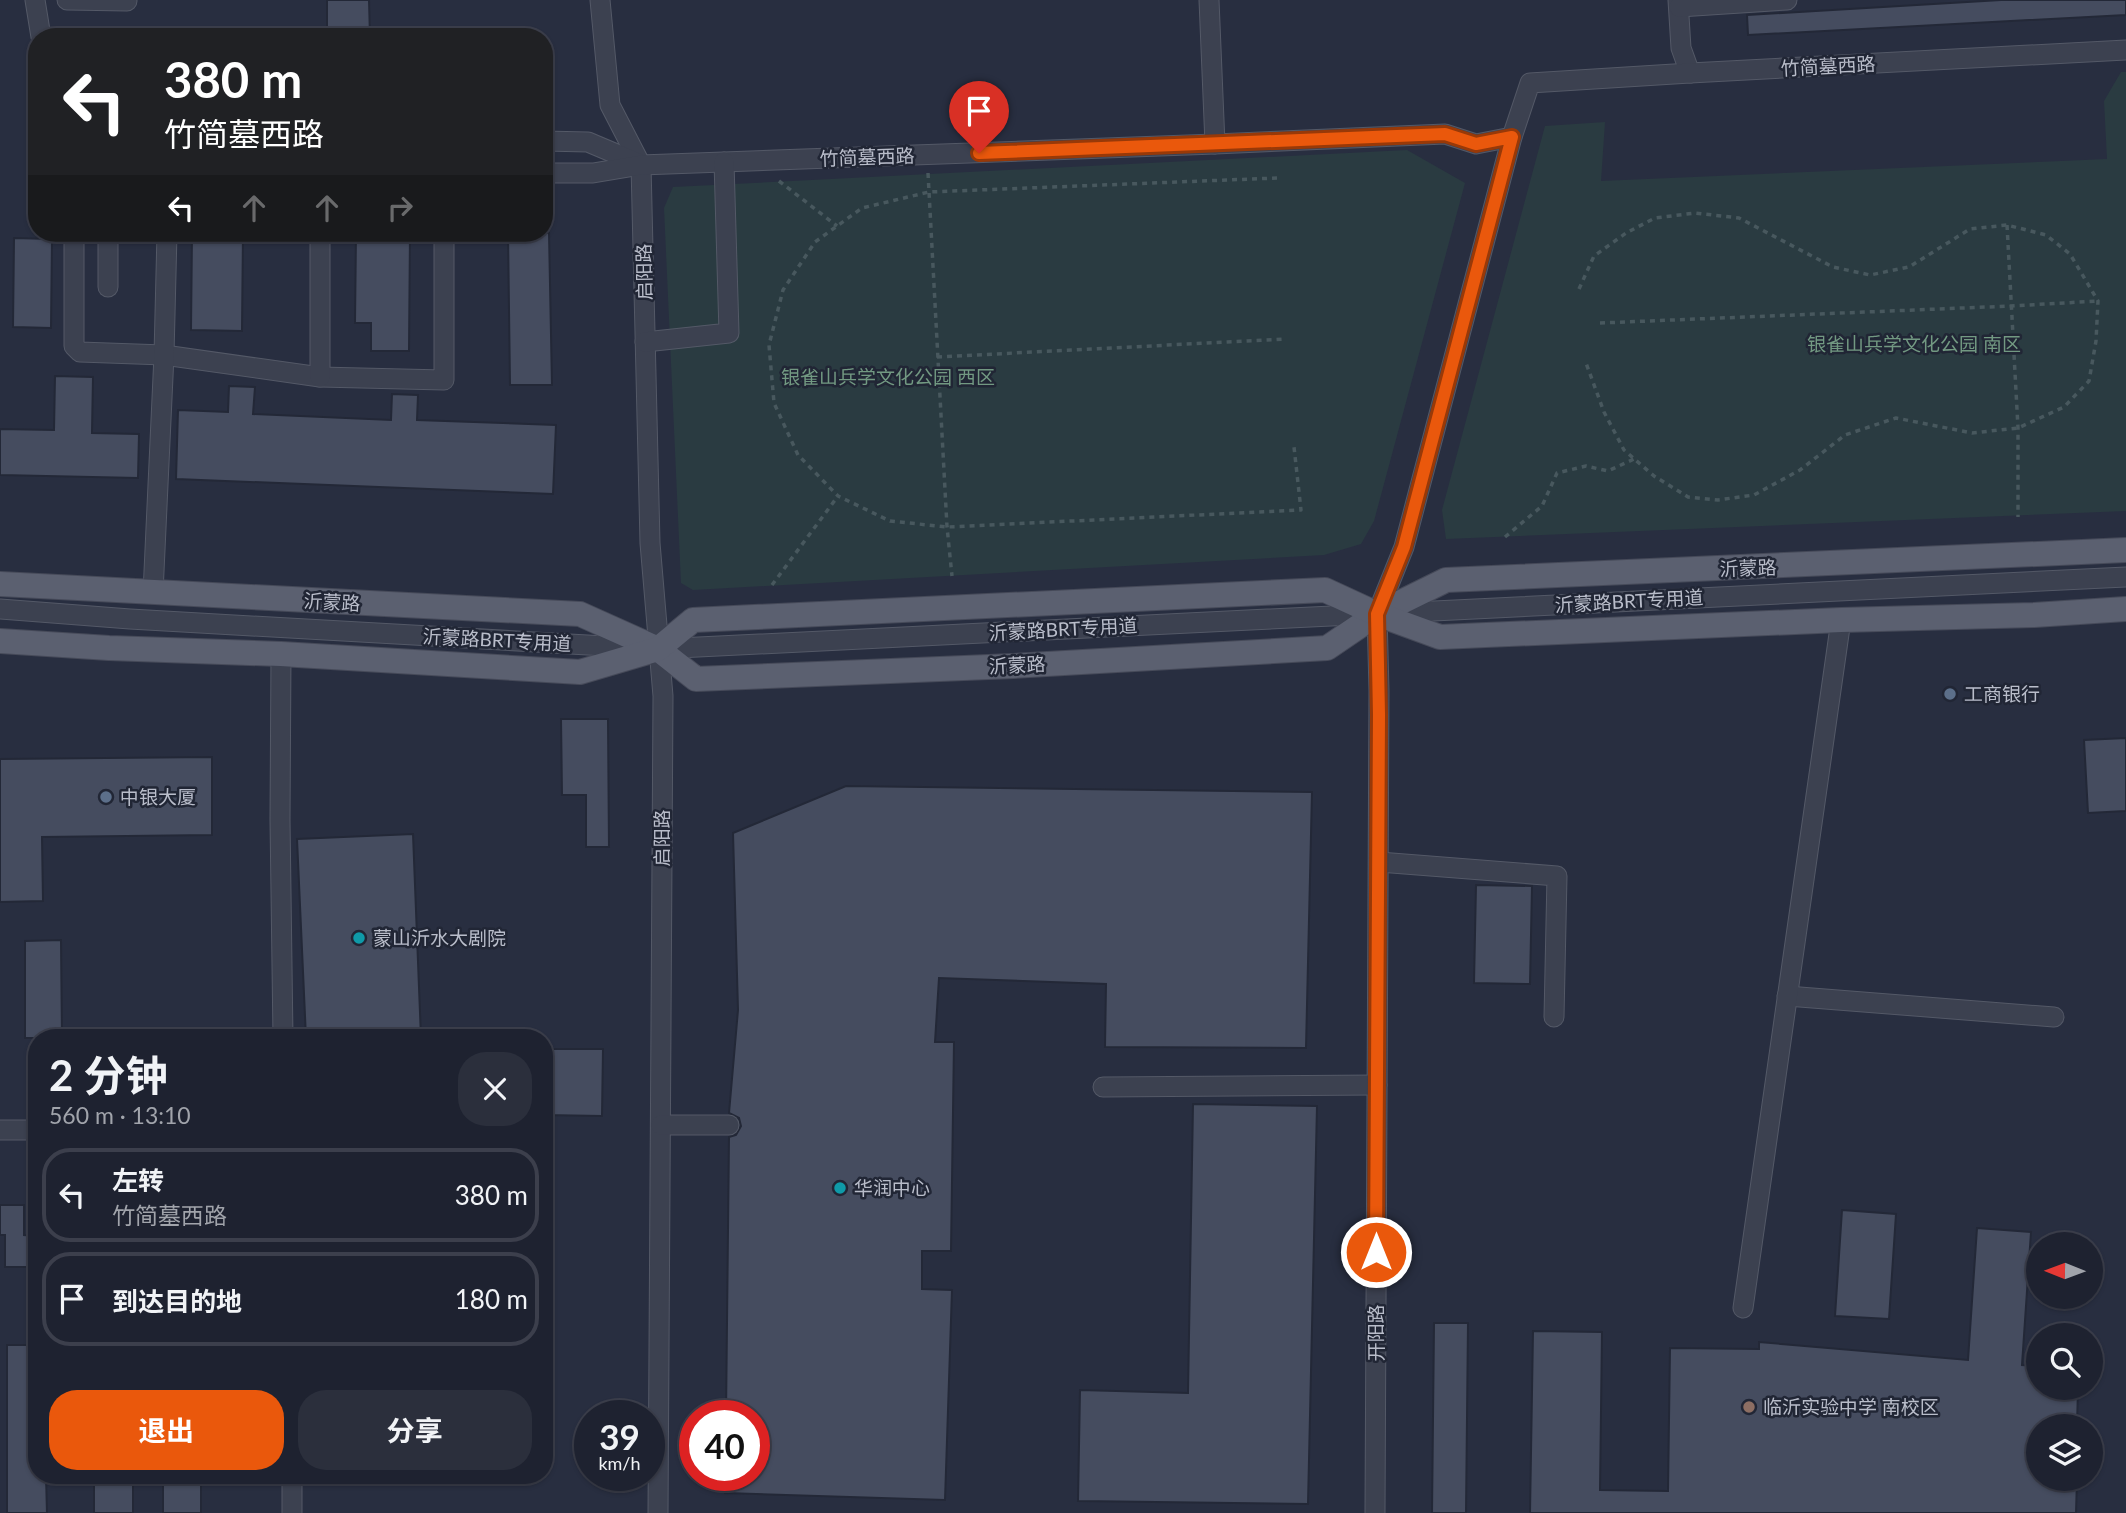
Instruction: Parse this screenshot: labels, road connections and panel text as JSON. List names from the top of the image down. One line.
{"streets":{"main road":["沂蒙路"],"street":["竹简墓西路","启阳路","沂蒙路BRT专用道","开阳路"]},"crossings":[["竹简墓西路","启阳路"],["竹简墓西路","开阳路"],["启阳路","沂蒙路"],["启阳路","沂蒙路BRT专用道"],["沂蒙路","沂蒙路BRT专用道"],["沂蒙路","开阳路"],["沂蒙路BRT专用道","开阳路"]],"parks":["银雀山兵学文化公园 南区","银雀山兵学文化公园 西区"],"places":["工商银行","中银大厦","蒙山沂水大剧院","华润中心","临沂实验中学 南校区"],"north":"left","page":{"turn":["380 m","竹简墓西路"],"heading":["2 分钟","560 m · 13:10"],"list":[{"name":"左转","note":"竹简墓西路","value":"380 m"},{"name":"到达目的地","value":"180 m"}],"buttons":["退出","分享"],"speed":"39 km/h","limit":"40"}}
